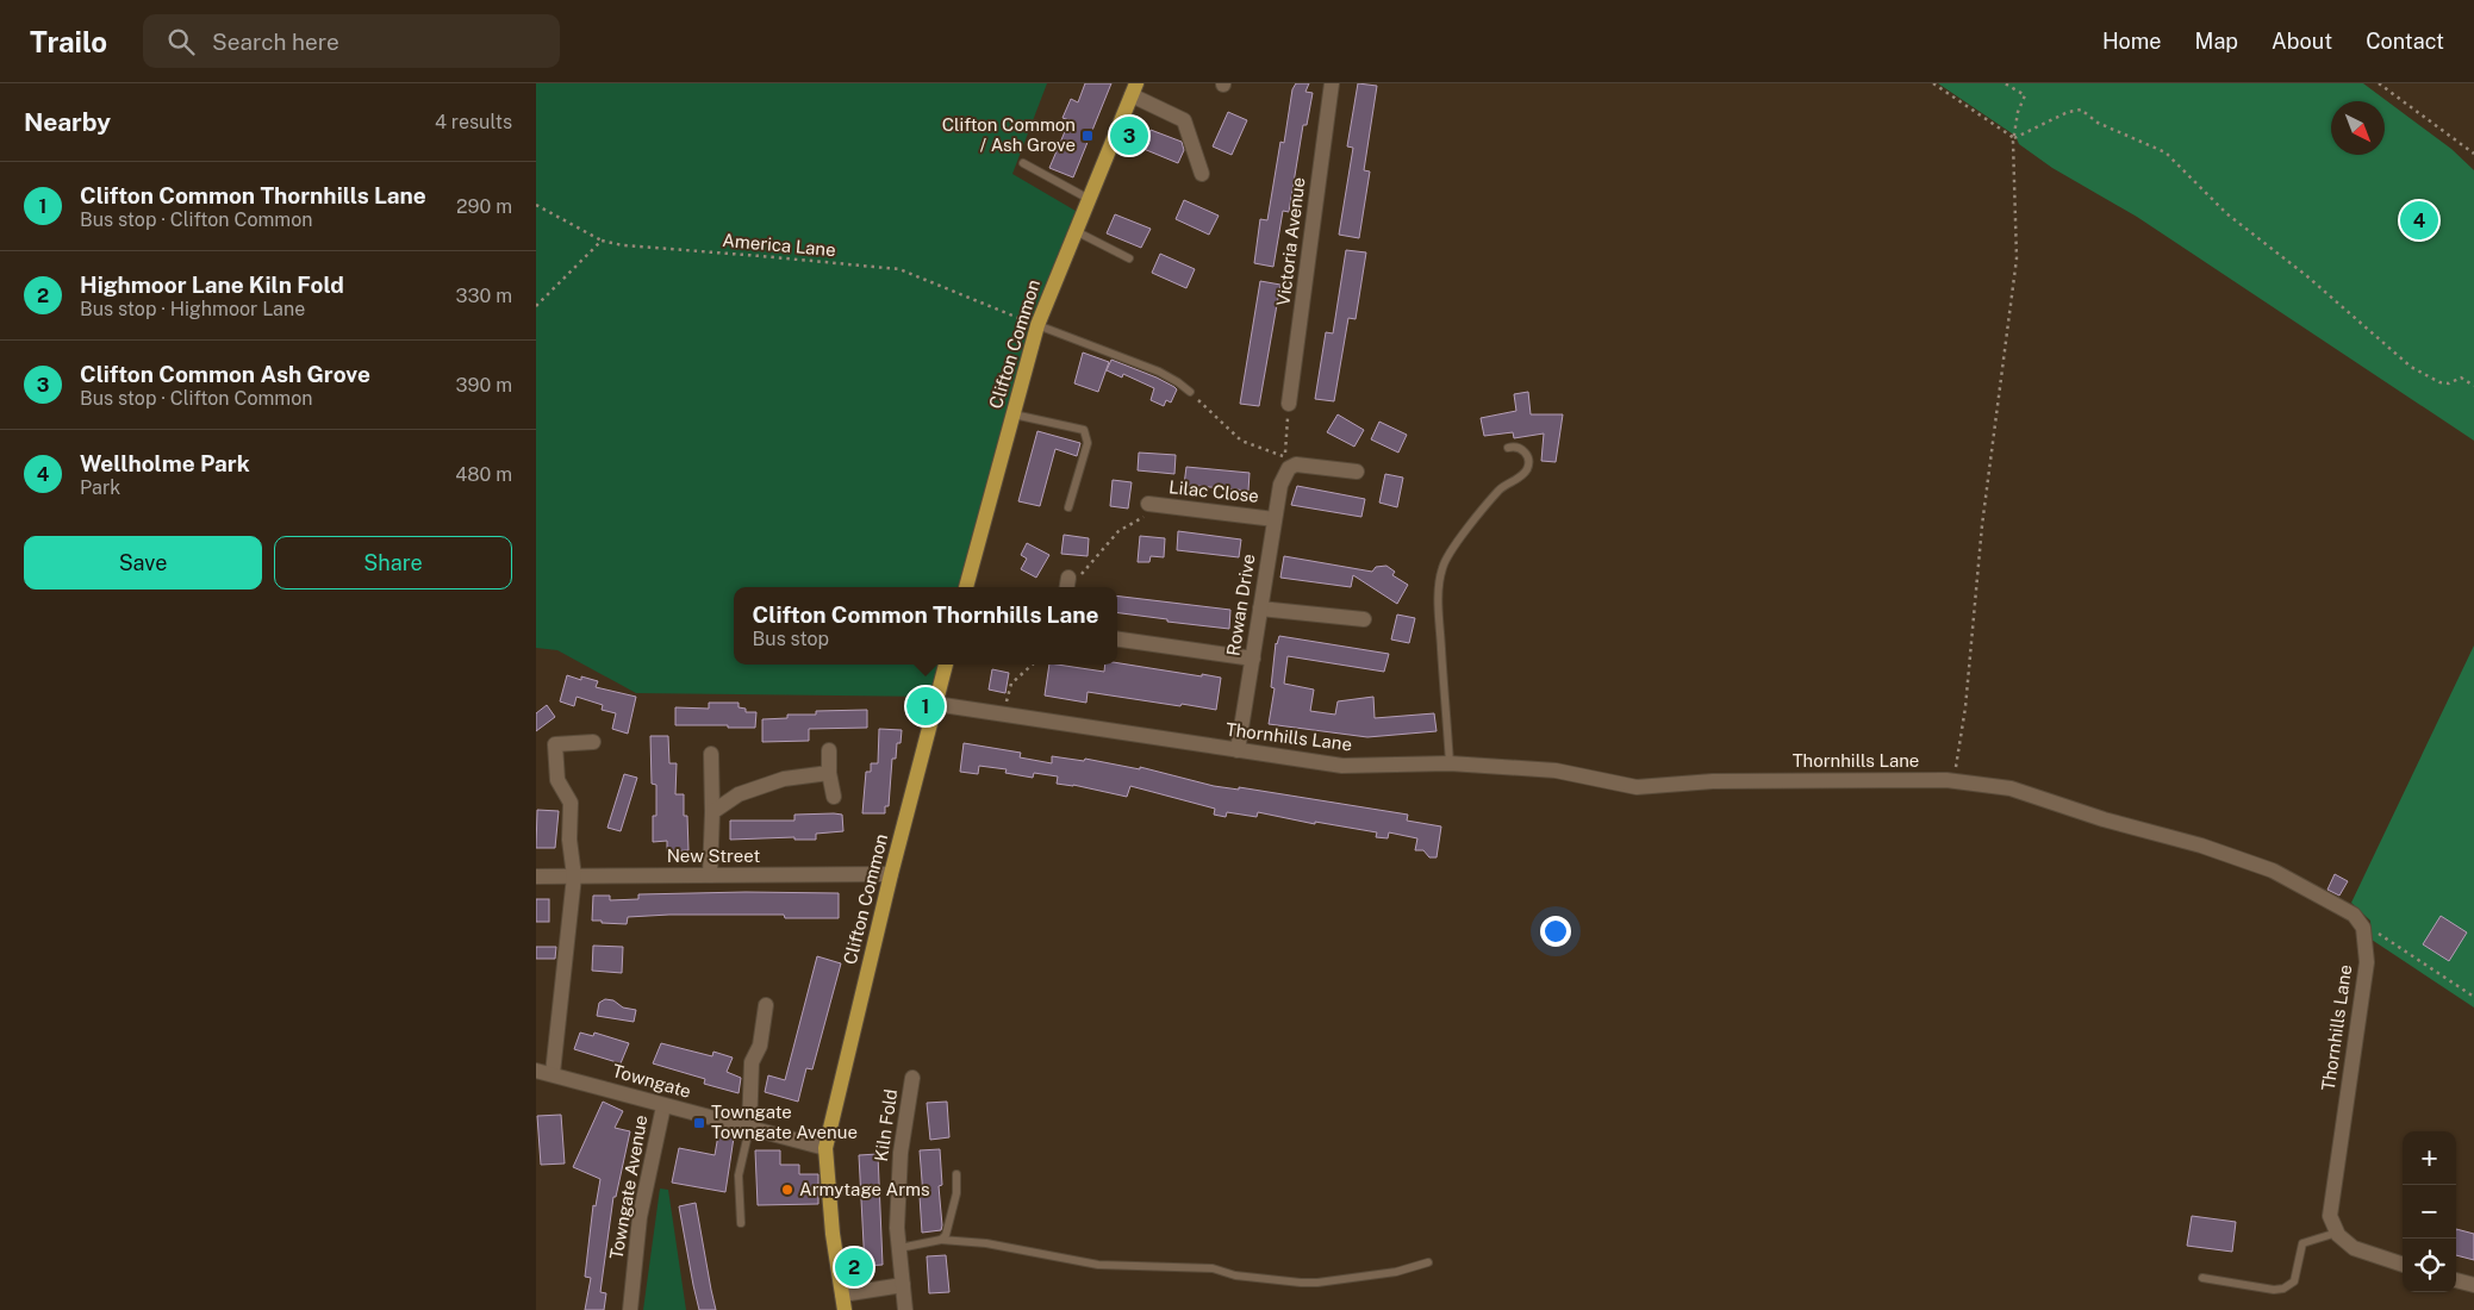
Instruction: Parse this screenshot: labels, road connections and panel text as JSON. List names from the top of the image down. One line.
{"streets":{"main road":["Clifton Common"],"street":["Victoria Avenue","Lilac Close","Rowan Drive","Thornhills Lane","New Street","Towngate","Kiln Fold","Towngate Avenue"],"path":["America Lane"]},"crossings":[["America Lane","Clifton Common"],["Clifton Common","Thornhills Lane"],["Clifton Common","New Street"],["Clifton Common","Towngate"],["Lilac Close","Rowan Drive"],["Rowan Drive","Thornhills Lane"],["Towngate","Towngate Avenue"]],"places":{"transit":["Clifton Common / Ash Grove","Towngate Towngate Avenue"],"other":["Armytage Arms"]},"north":"bottom right","page":{"header":"Trailo","search":"Search here","nav":["Home","Map","About","Contact"],"heading":["Nearby","4 results"],"pins":["3","4","1","2"],"list":[{"mark":"1","name":"Clifton Common Thornhills Lane","note":"Bus stop · Clifton Common","value":"290 m"},{"mark":"2","name":"Highmoor Lane Kiln Fold","note":"Bus stop · Highmoor Lane","value":"330 m"},{"mark":"3","name":"Clifton Common Ash Grove","note":"Bus stop · Clifton Common","value":"390 m"},{"mark":"4","name":"Wellholme Park","note":"Park","value":"480 m"}],"buttons":["Save","Share"],"popup":["Clifton Common Thornhills Lane","Bus stop"],"map_buttons":["+","−"]}}
